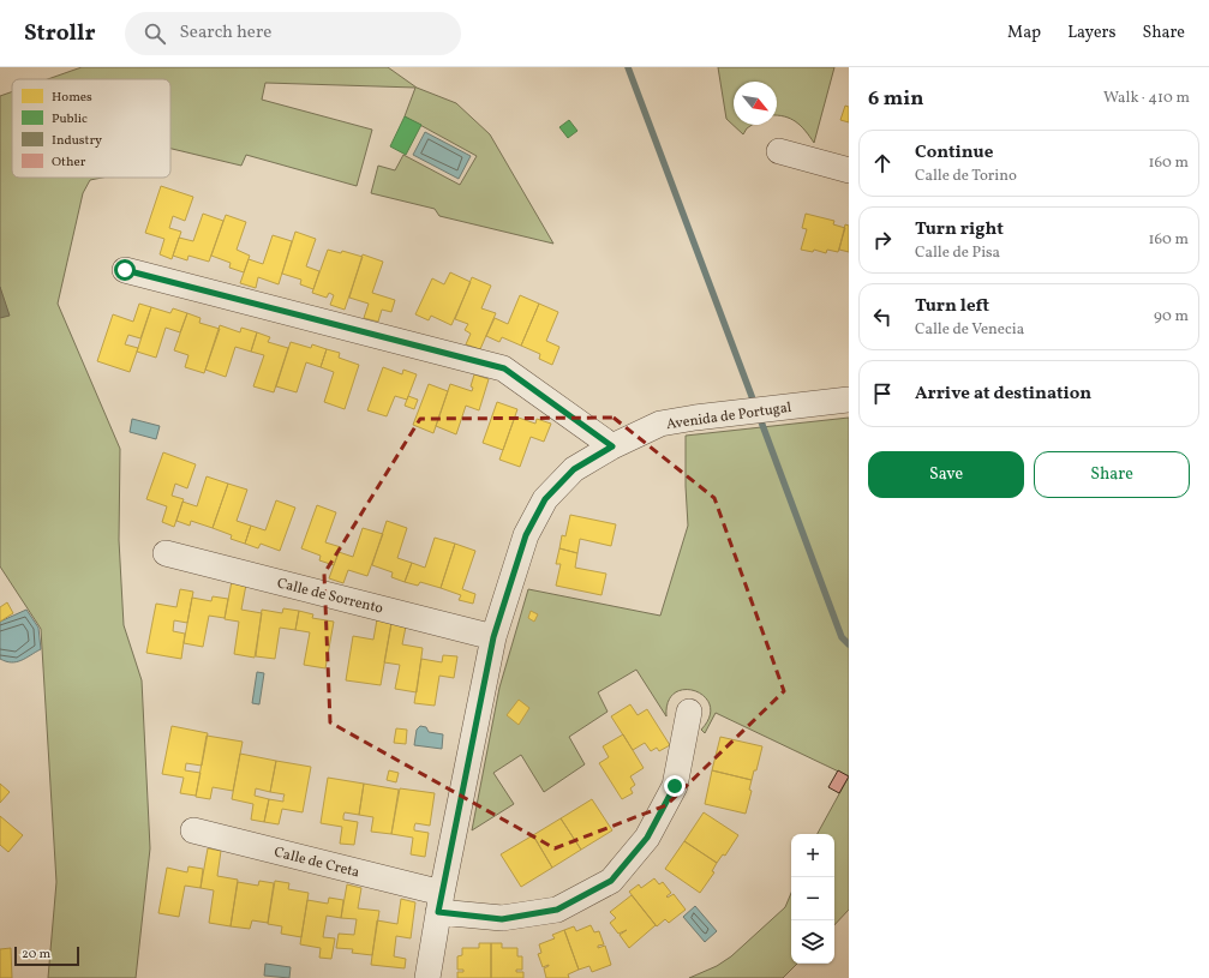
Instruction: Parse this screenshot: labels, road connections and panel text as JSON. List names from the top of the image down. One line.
{"streets":{"street":["Avenida de Portugal","Calle de Sorrento","Calle de Creta"]},"crossings":[["Avenida de Portugal","Calle de Sorrento"],["Avenida de Portugal","Calle de Creta"]],"legend":["Homes","Public","Industry","Other"],"scale_bar":"20 m","north":"bottom right","page":{"header":"Strollr","search":"Search here","nav":["Map","Layers","Share"],"heading":["6 min","Walk · 410 m"],"list":[["Continue","Calle de Torino","160 m"],["Turn right","Calle de Pisa","160 m"],["Turn left","Calle de Venecia","90 m"],"Arrive at destination"],"buttons":["Save","Share"],"map_buttons":["+","−"],"scale":"20 m"}}
